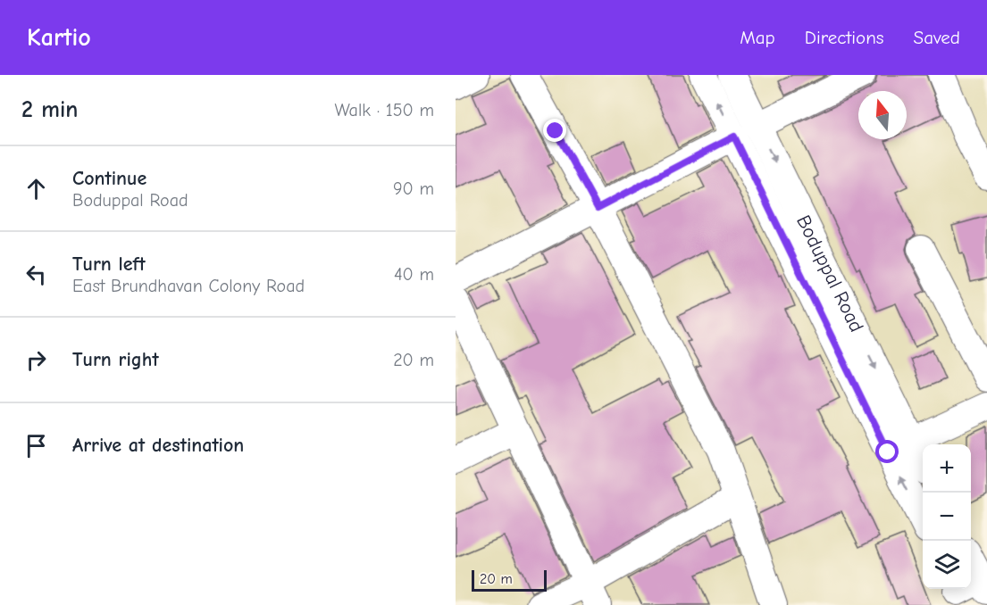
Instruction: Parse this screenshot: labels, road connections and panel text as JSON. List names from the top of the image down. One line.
{"streets":{"street":["Boduppal Road"]},"scale_bar":"20 m","north":"top","page":{"header":"Kartio","nav":["Map","Directions","Saved"],"heading":["2 min","Walk · 150 m"],"list":[["Continue","Boduppal Road","90 m"],["Turn left","East Brundhavan Colony Road","40 m"],["Turn right","20 m"],"Arrive at destination"],"map_buttons":["+","−"],"scale":"20 m"}}
